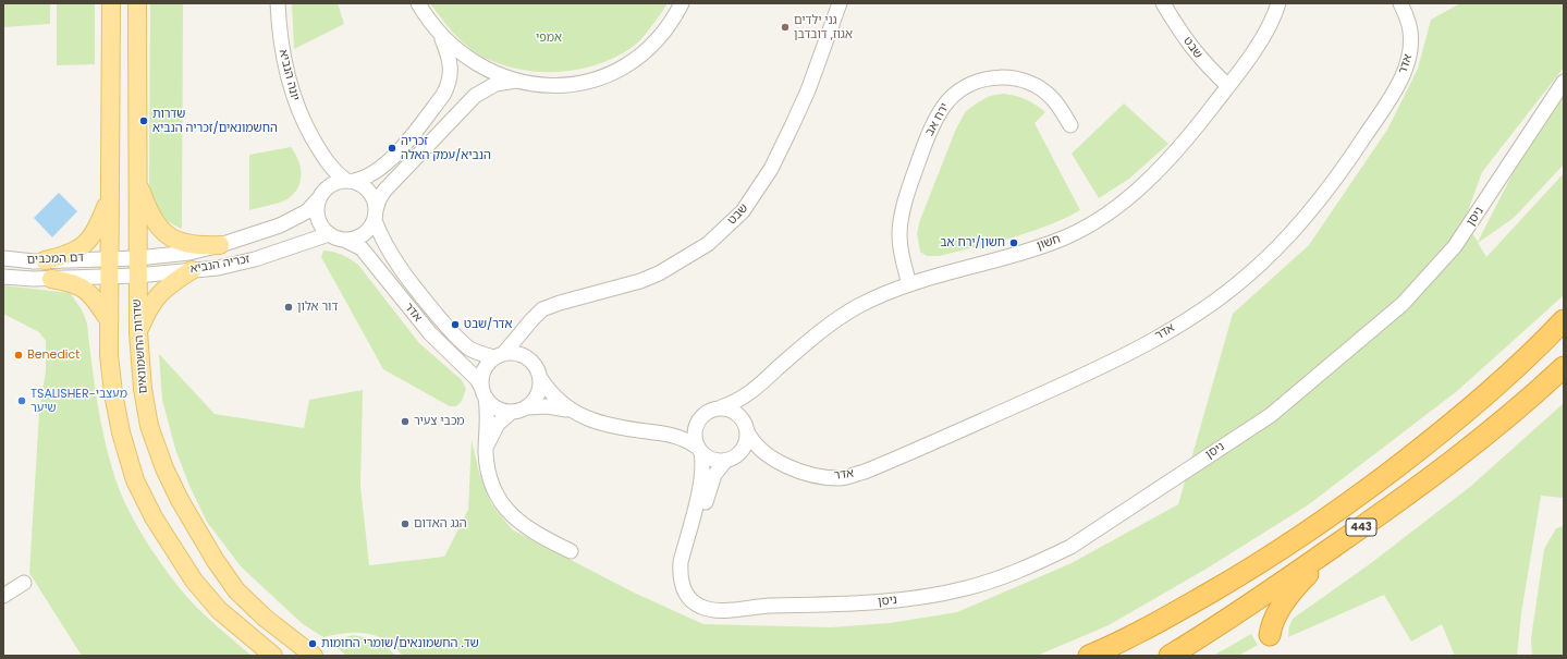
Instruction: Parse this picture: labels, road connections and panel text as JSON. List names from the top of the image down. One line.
{"streets":{"highway":["443"],"main road":["שדרות החשמונאים"],"street":["שבט","אדר","יונה הנביא","ירח אב","ניסן","חשון","דם המכבים","זכריה הנביא"]},"crossings":[["שבט","אדר"],["שבט","חשון"],["אדר","יונה הנביא"],["אדר","ניסן"],["אדר","חשון"],["אדר","זכריה הנביא"],["יונה הנביא","זכריה הנביא"],["ירח אב","חשון"],["ניסן","חשון"],["דם המכבים","זכריה הנביא"],["זכריה הנביא","שדרות החשמונאים"]],"parks":["אמפי"],"places":["גני ילדים אגוז, דובדבן","שדרות החשמונאים/זכריה הנביא","זכריה הנביא/עמק האלה","חשון/ירח אב","דור אלון","אדר/שבט","Benedict","TSALISHER-מעצבי שיער","מכבי צעיר","הגג האדום","שד. החשמונאים/שומרי החומות"]}
